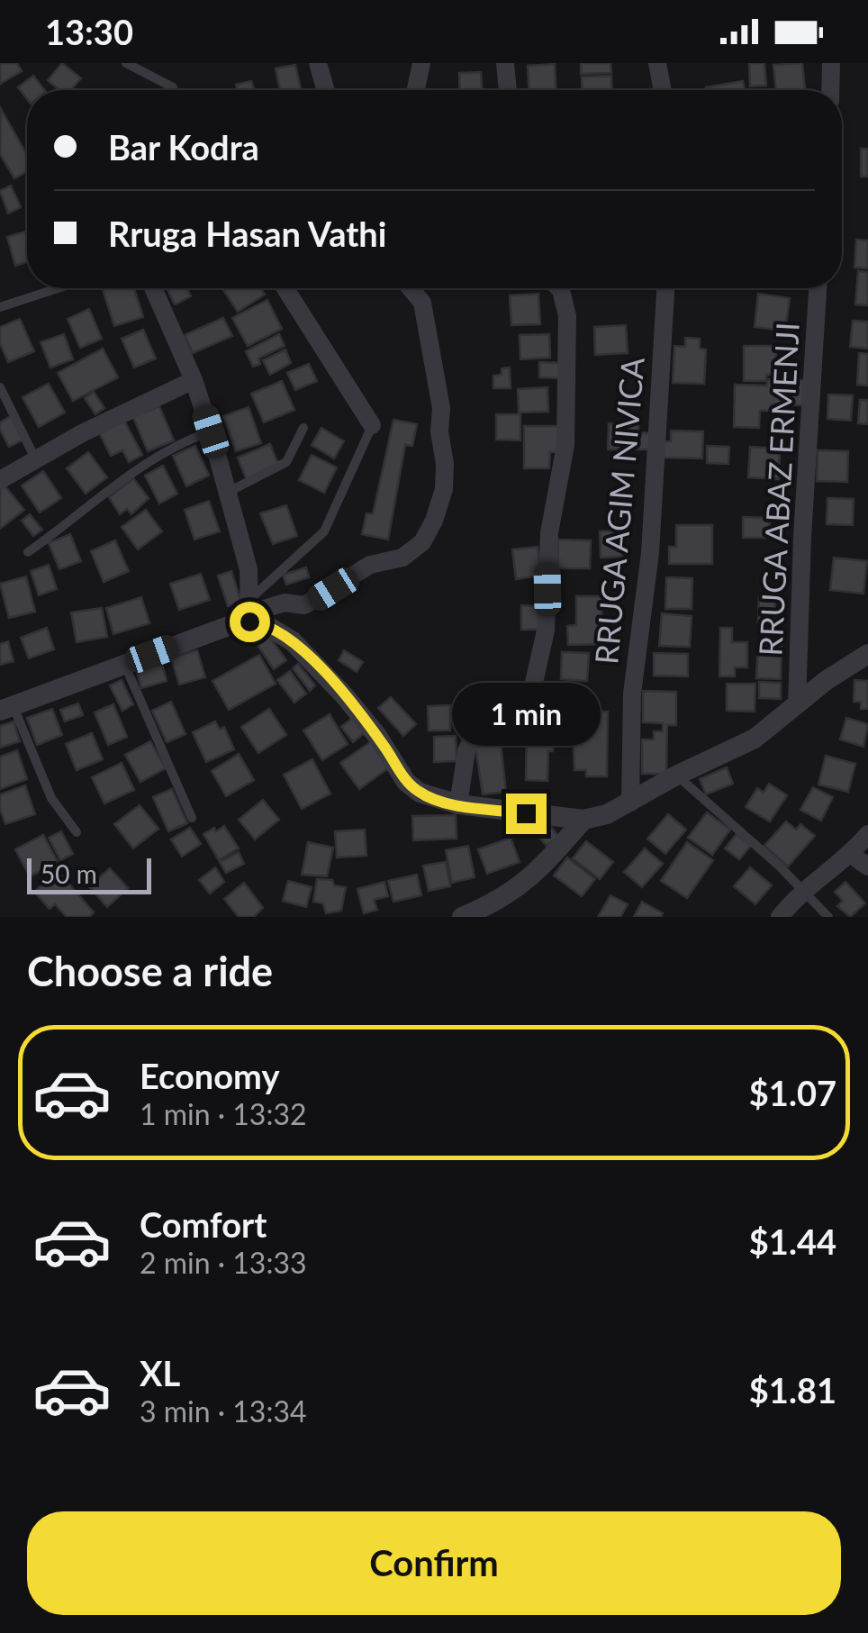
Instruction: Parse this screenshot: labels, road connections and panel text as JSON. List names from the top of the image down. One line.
{"streets":{"street":["RRUGA ABAZ ERMENJI","RRUGA AGIM NIVICA"]},"scale_bar":"50 m","page":{"status":"13:30","banner":["Bar Kodra","Rruga Hasan Vathi"],"bubble":"1 min","scale":"50 m","heading":"Choose a ride","list":[{"name":"Economy","note":"1 min · 13:32","value":"$1.07"},{"name":"Comfort","note":"2 min · 13:33","value":"$1.44"},{"name":"XL","note":"3 min · 13:34","value":"$1.81"}],"buttons":"Confirm"}}
